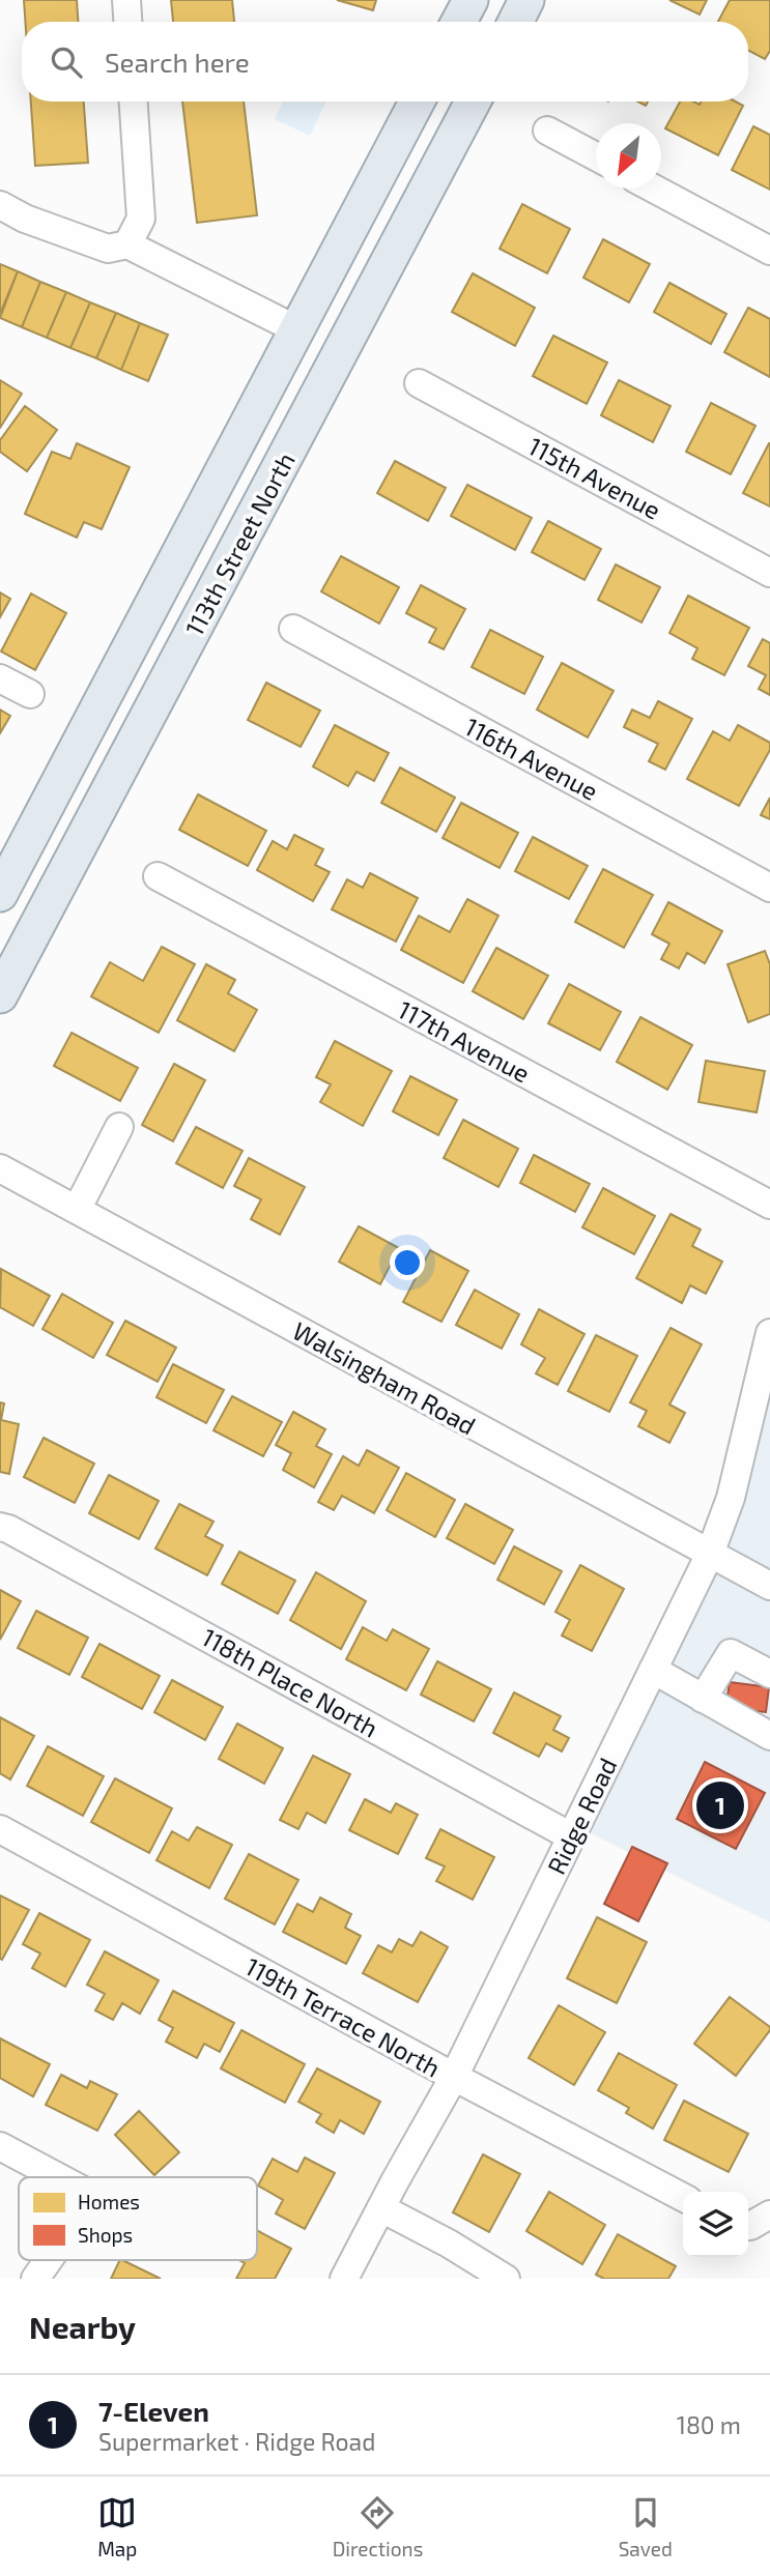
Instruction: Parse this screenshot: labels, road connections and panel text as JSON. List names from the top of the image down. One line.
{"streets":{"main road":["113th Street North"],"street":["115th Avenue","116th Avenue","117th Avenue","Walsingham Road","118th Place North","Ridge Road","119th Terrace North"]},"crossings":[["Walsingham Road","Ridge Road"],["118th Place North","Ridge Road"],["Ridge Road","119th Terrace North"]],"legend":["Homes","Shops"],"north":"bottom left","page":{"search":"Search here","pins":"1","heading":"Nearby","list":[{"mark":"1","name":"7-Eleven","note":"Supermarket · Ridge Road","value":"180 m"}],"nav":["Map","Directions","Saved"]}}
